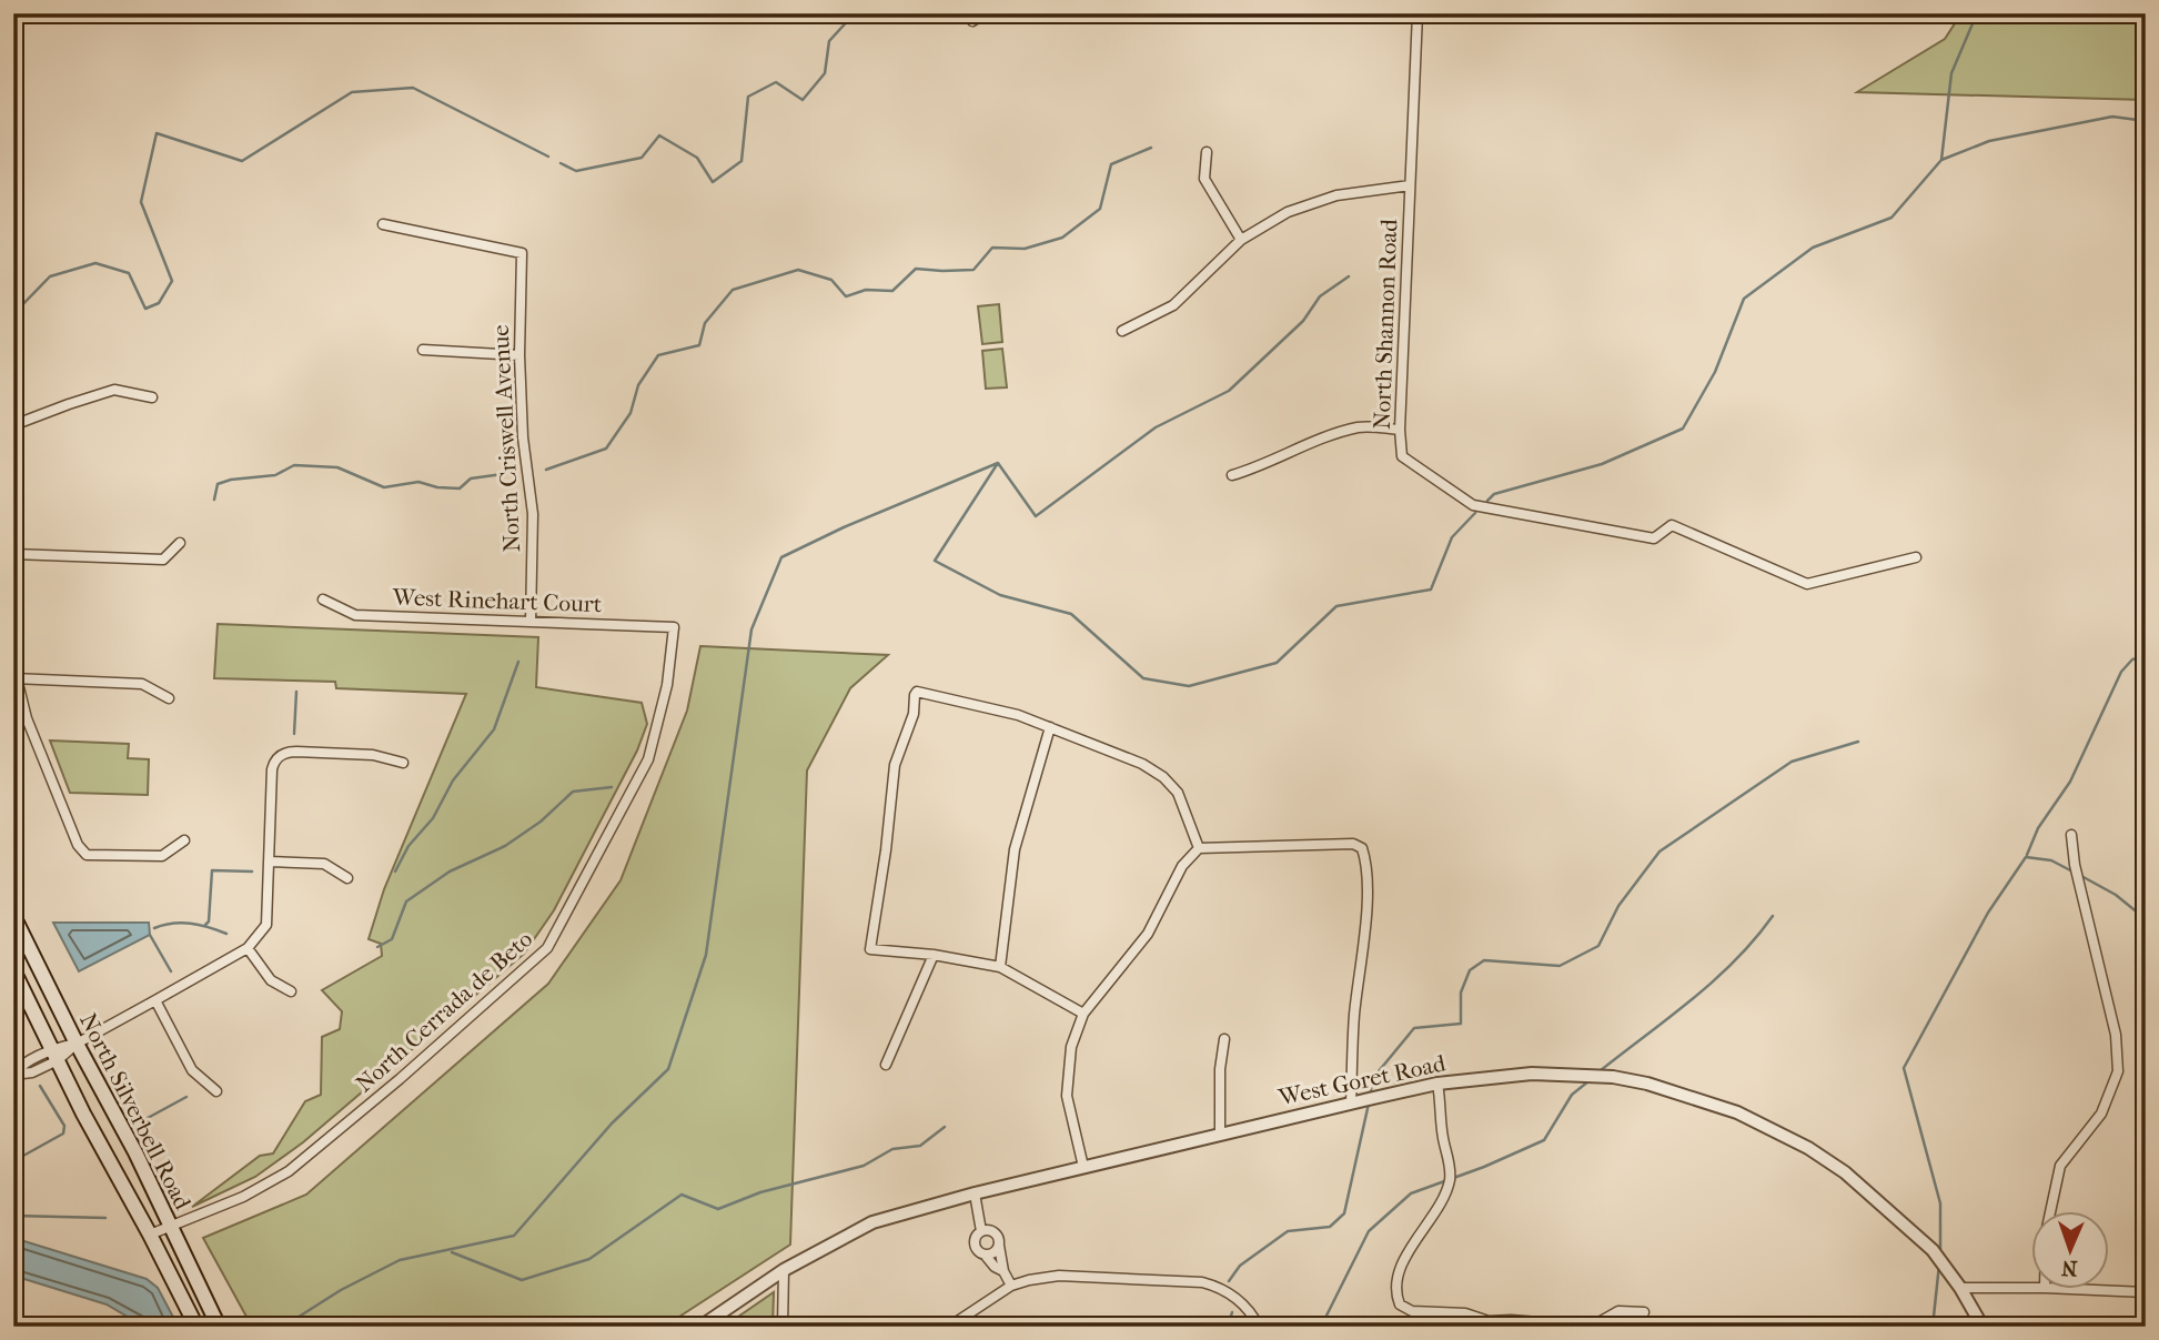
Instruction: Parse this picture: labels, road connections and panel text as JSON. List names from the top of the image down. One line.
{"streets":{"main road":["North Silverbell Road"],"street":["North Shannon Road","North Criswell Avenue","West Rinehart Court","North Cerrada de Beto","West Goret Road"]},"crossings":[["North Criswell Avenue","West Rinehart Court"],["West Rinehart Court","North Cerrada de Beto"],["North Cerrada de Beto","North Silverbell Road"]],"north":"bottom"}
